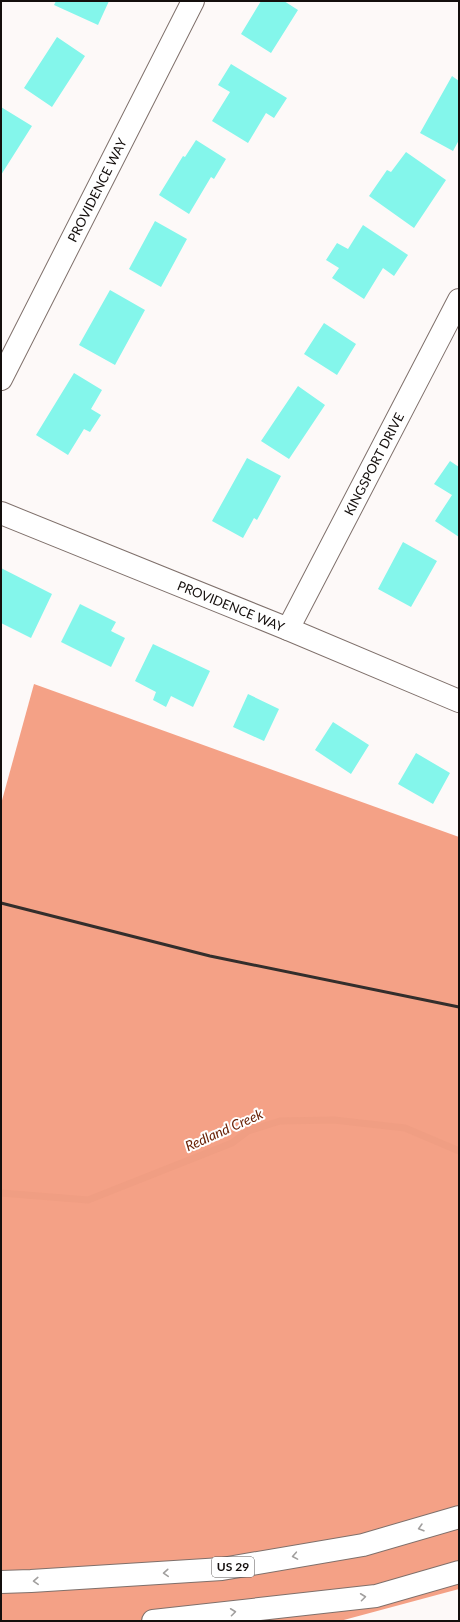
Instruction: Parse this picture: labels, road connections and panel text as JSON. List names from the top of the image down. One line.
{"streets":{"street":["PROVIDENCE WAY","KINGSPORT DRIVE","US 29"]},"crossings":[["PROVIDENCE WAY","KINGSPORT DRIVE"]],"water":["Redland Creek"]}
